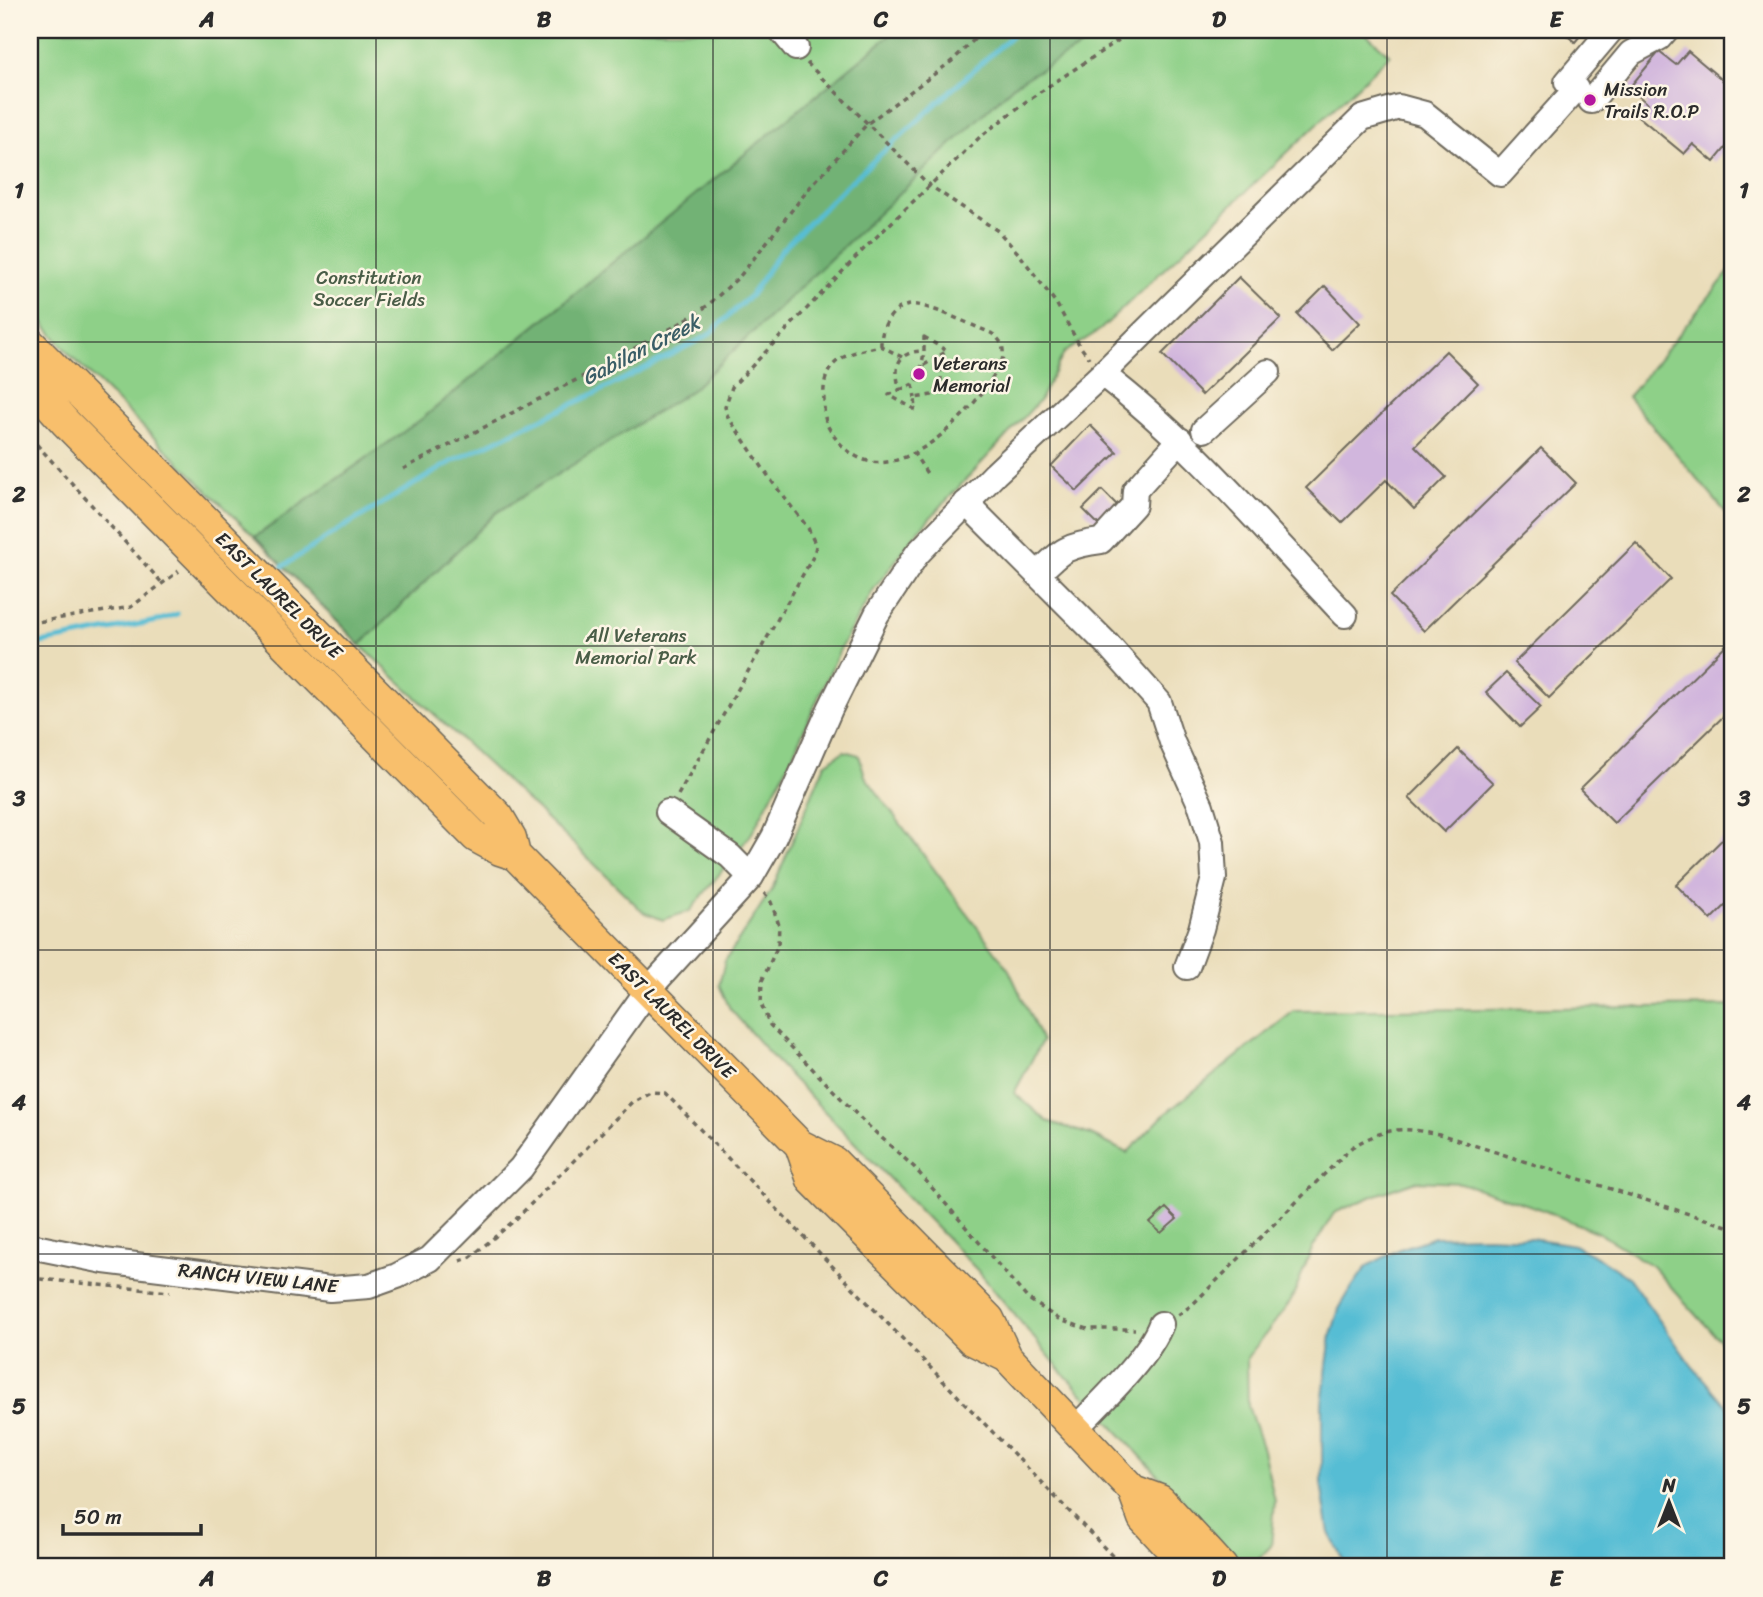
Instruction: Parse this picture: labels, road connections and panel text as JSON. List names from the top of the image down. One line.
{"streets":{"main road":["EAST LAUREL DRIVE"],"street":["RANCH VIEW LANE"]},"crossings":[["EAST LAUREL DRIVE","RANCH VIEW LANE"]],"water":["Gabilan Creek"],"parks":["Constitution Soccer Fields","All Veterans Memorial Park"],"places":["Mission Trails R.O.P","Veterans Memorial"],"scale_bar":"50 m","north":"top","grid":{"columns":["A","B","C","D","E"],"rows":["1","2","3","4","5"]}}
